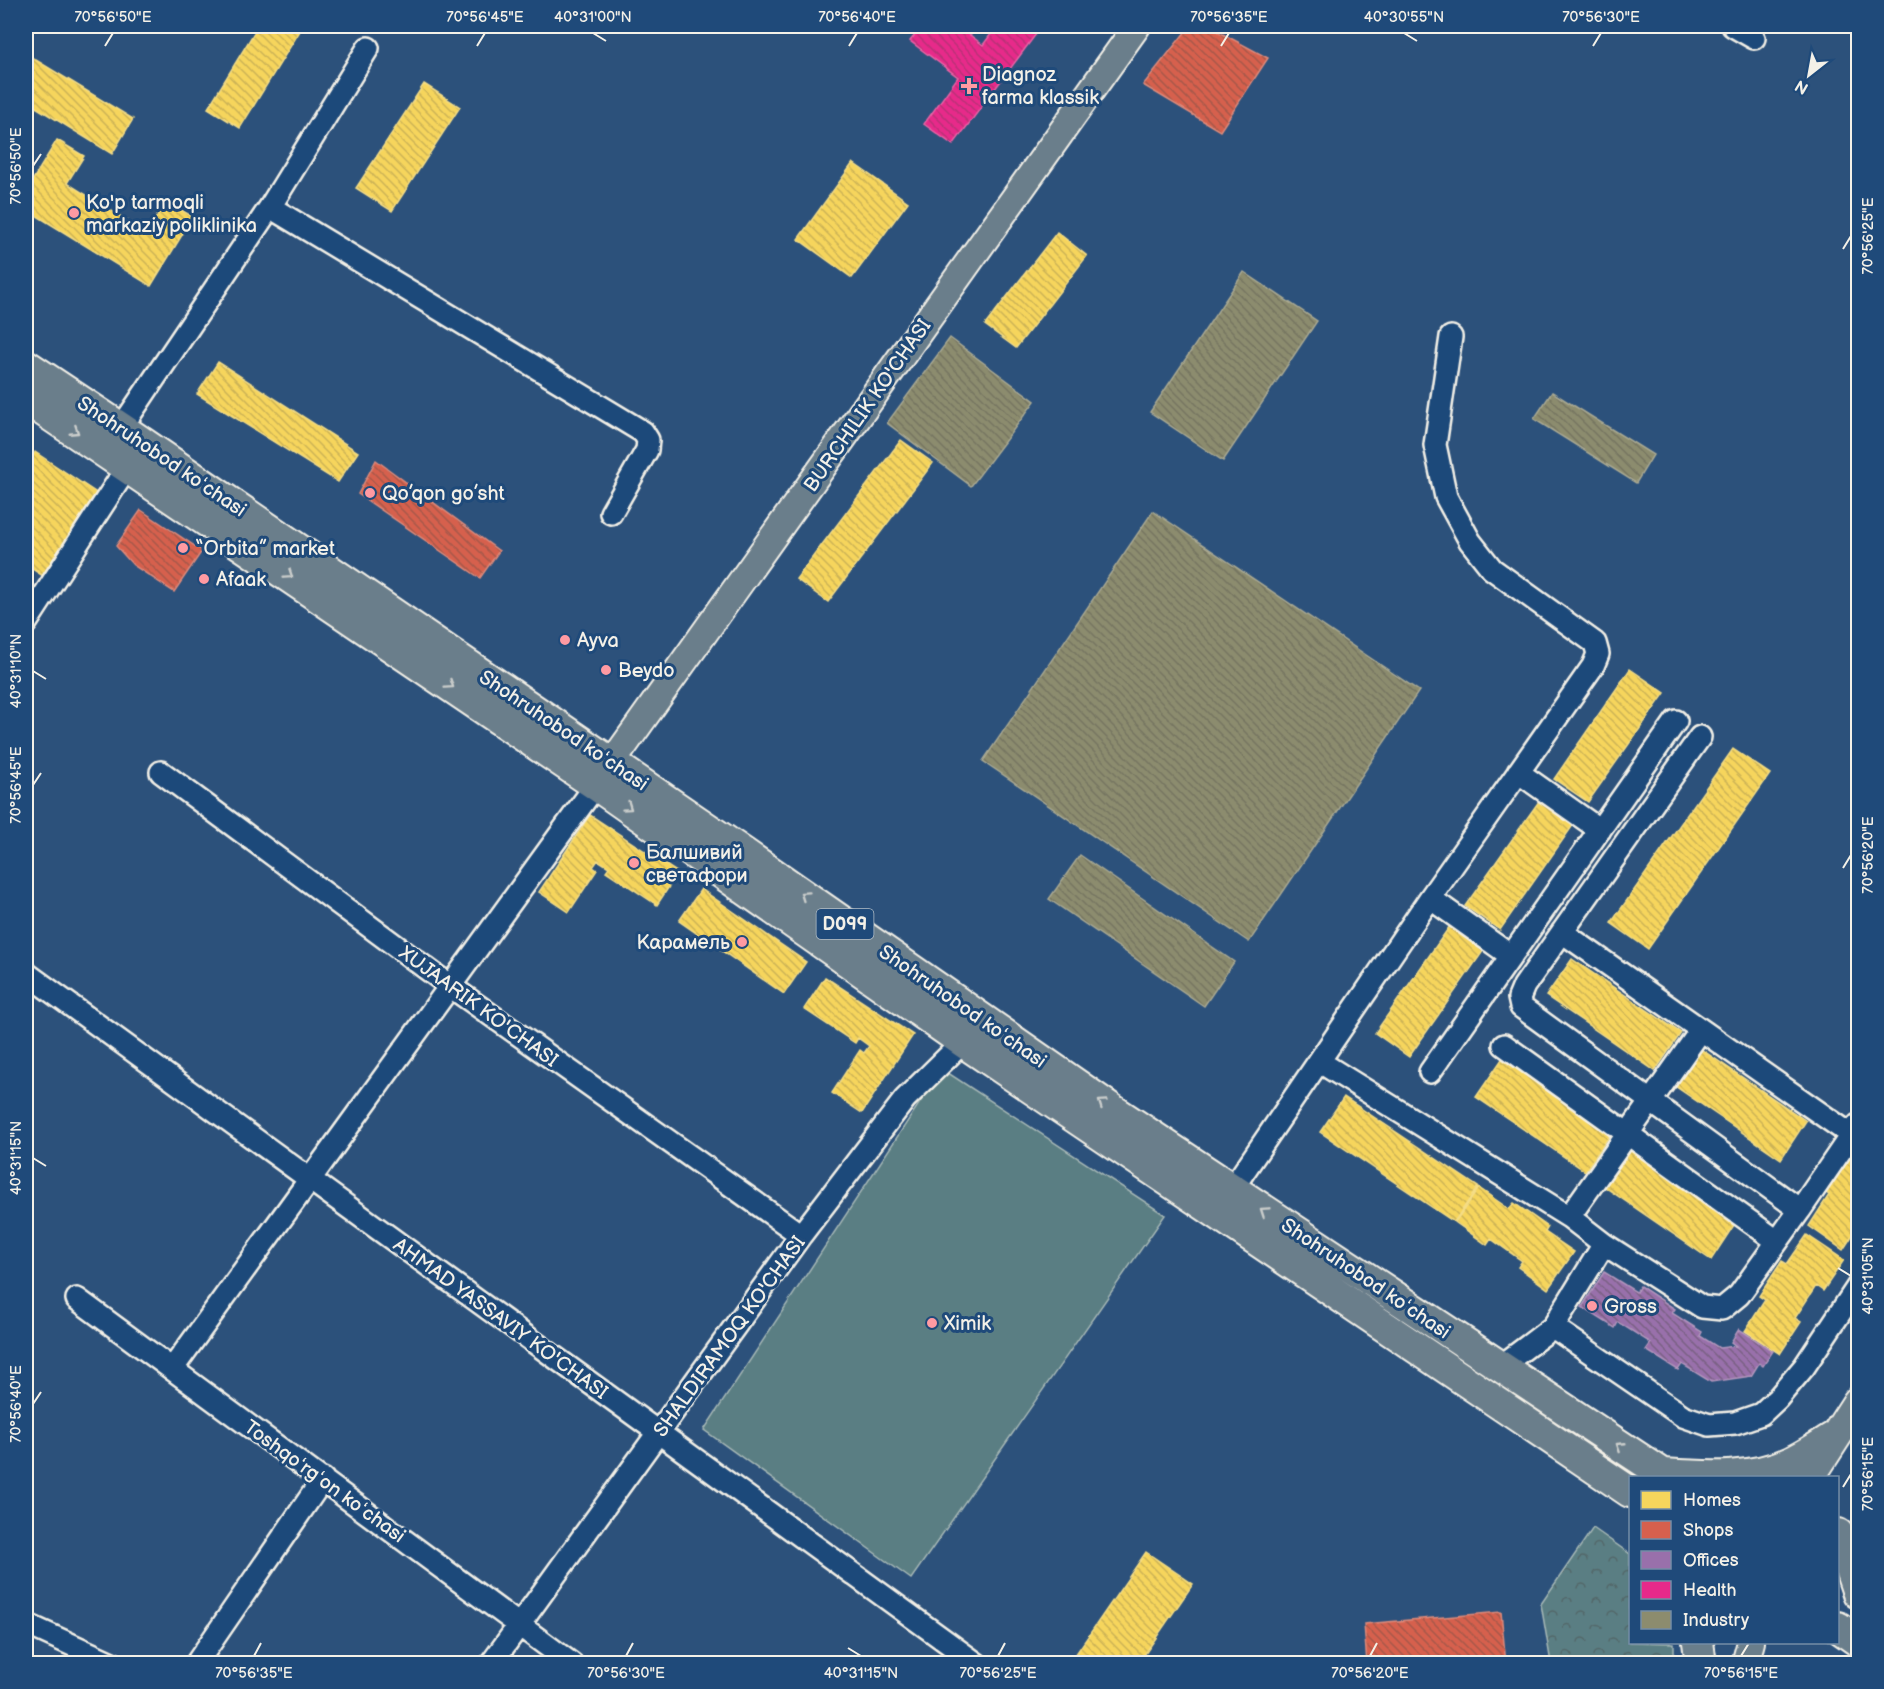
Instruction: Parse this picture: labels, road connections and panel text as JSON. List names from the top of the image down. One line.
{"streets":{"highway":["Shohruhobod koʻchasi","D099"],"main road":["BURCHILIK KO'CHASI"],"street":["XUJAARIK KO'CHASI","AHMAD YASSAVIY KO'CHASI","SHALDIRAMOQ KO'CHASI","Toshqoʻrgʻon koʻchasi"]},"crossings":[["BURCHILIK KO'CHASI","Shohruhobod koʻchasi"],["Shohruhobod koʻchasi","SHALDIRAMOQ KO'CHASI"],["XUJAARIK KO'CHASI","SHALDIRAMOQ KO'CHASI"],["AHMAD YASSAVIY KO'CHASI","SHALDIRAMOQ KO'CHASI"],["SHALDIRAMOQ KO'CHASI","Toshqoʻrgʻon koʻchasi"]],"places":{"health":["Diagnoz farma klassik"],"other":["Ko'p tarmoqli markaziy poliklinika","Qo’qon go’sht","“Orbita” market","Afaak","Ayva","Beydo","Балшивий светафори","Карамель","Gross","Ximik"]},"legend":["Homes","Shops","Offices","Health","Industry"],"north":"bottom left","coordinates":["70°56'50\"E","70°56'45\"E","40°31'00\"N","70°56'40\"E","70°56'35\"E","40°30'55\"N","70°56'30\"E","70°56'25\"E","40°31'10\"N","70°56'20\"E","40°31'15\"N","40°31'05\"N","70°56'15\"E"]}
